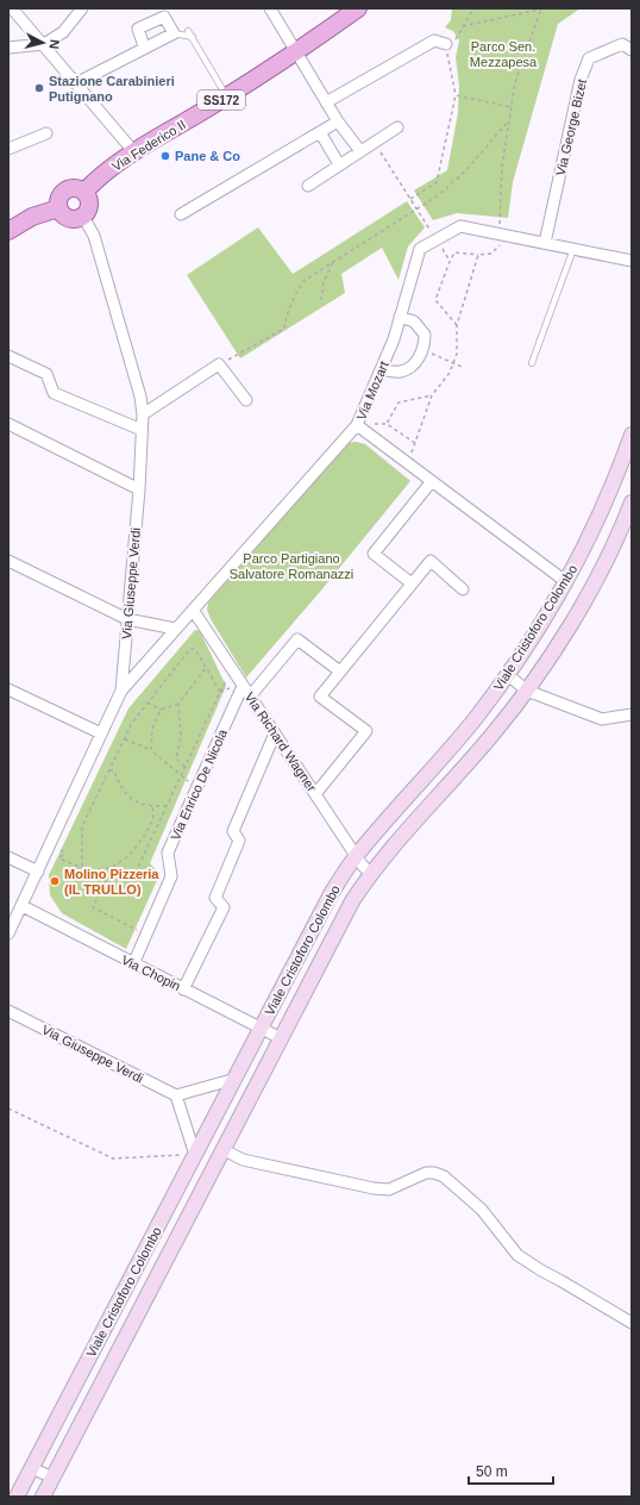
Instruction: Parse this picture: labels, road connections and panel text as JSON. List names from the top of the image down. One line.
{"streets":{"main road":["SS172","Via Federico II","Viale Cristoforo Colombo"],"street":["Via George Bizet","Via Mozart","Via Giuseppe Verdi","Via Richard Wagner","Via Enrico De Nicola","Via Chopin"]},"crossings":[["Via George Bizet","Via Mozart"],["Via Federico II","Via Giuseppe Verdi"],["Via Mozart","Via Giuseppe Verdi"],["Via Mozart","Via Richard Wagner"],["Via Giuseppe Verdi","Via Chopin"],["Viale Cristoforo Colombo","Via Richard Wagner"],["Viale Cristoforo Colombo","Via Chopin"],["Via Richard Wagner","Via Enrico De Nicola"],["Via Enrico De Nicola","Via Chopin"]],"parks":["Parco Sen. Mezzapesa","Parco Partigiano Salvatore Romanazzi"],"places":["Stazione Carabinieri Putignano","Pane & Co","Molino Pizzeria (IL TRULLO)"],"scale_bar":"50 m","north":"right"}
